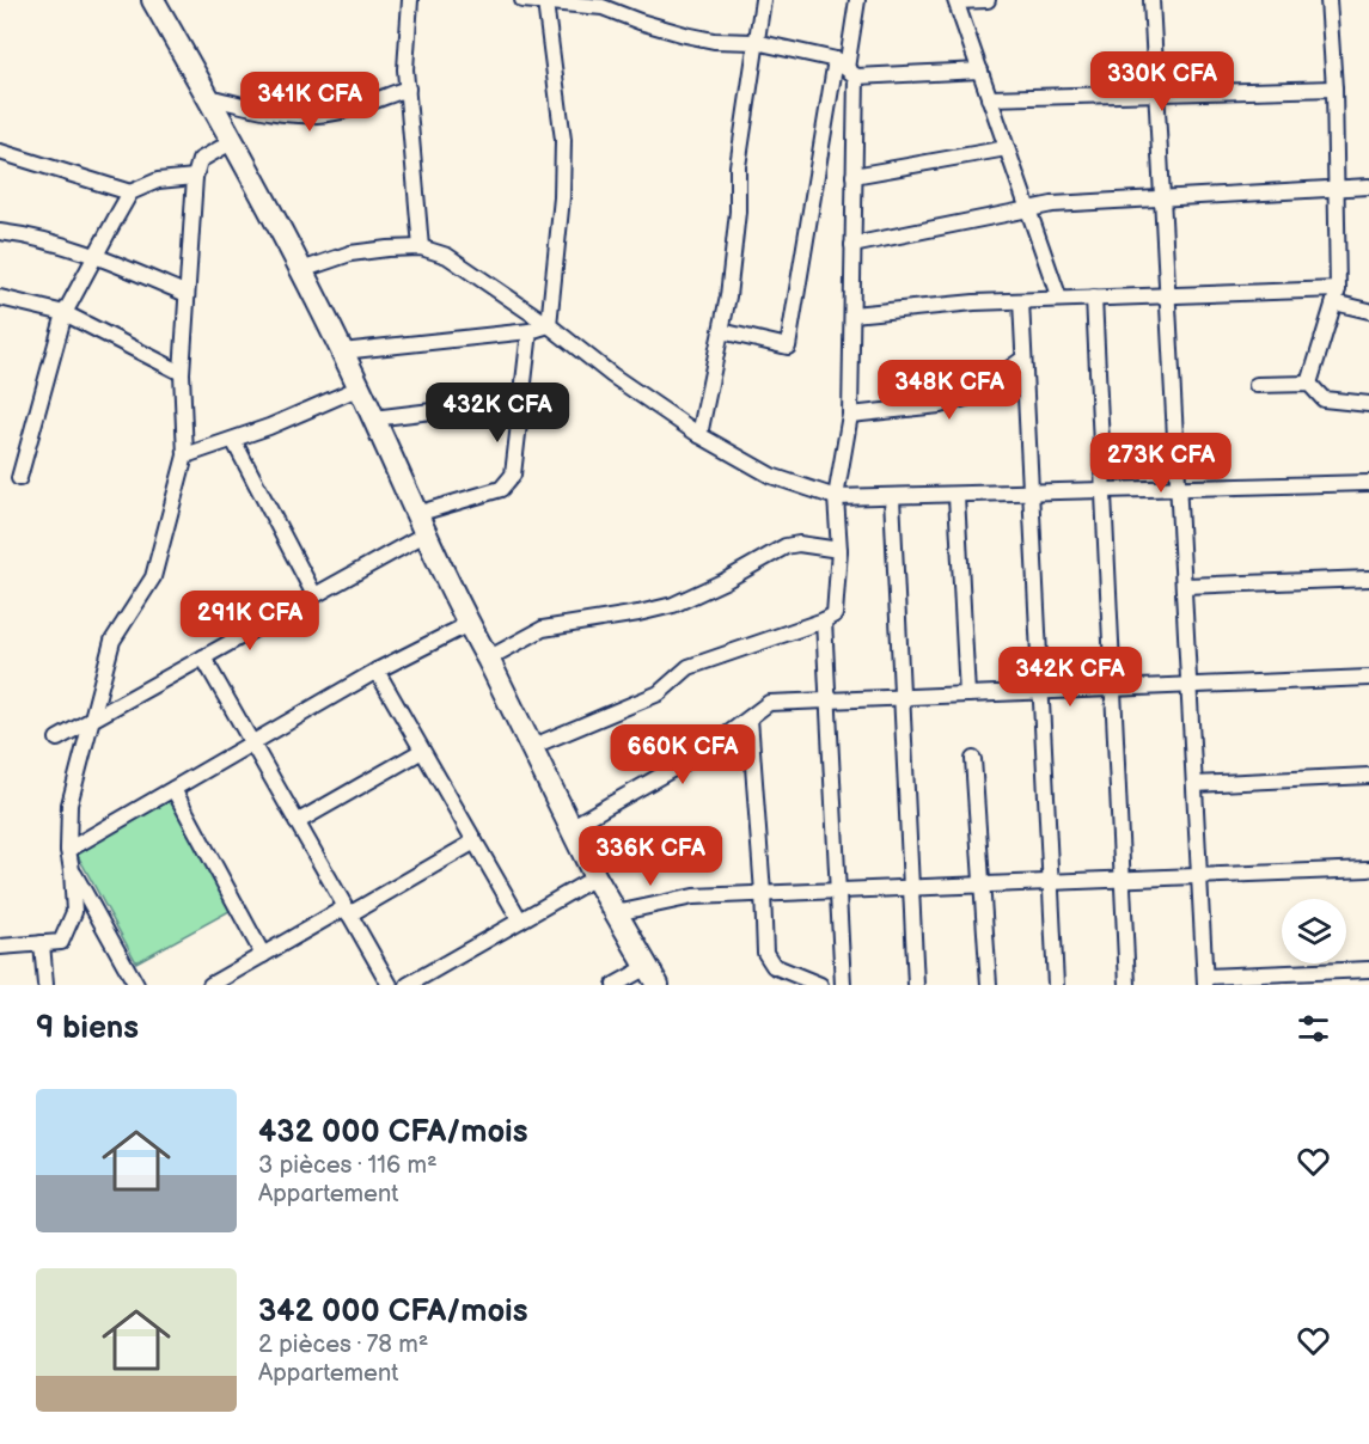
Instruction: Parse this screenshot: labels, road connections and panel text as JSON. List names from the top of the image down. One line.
{"page":{"price":["330K CFA","341K CFA","348K CFA","432K CFA","273K CFA","291K CFA","342K CFA","660K CFA","336K CFA"],"heading":"9 biens","list":[{"name":"432 000 CFA/mois","note":"3 pièces · 116 m² · Appartement"},{"name":"342 000 CFA/mois","note":"2 pièces · 78 m² · Appartement"}]}}
